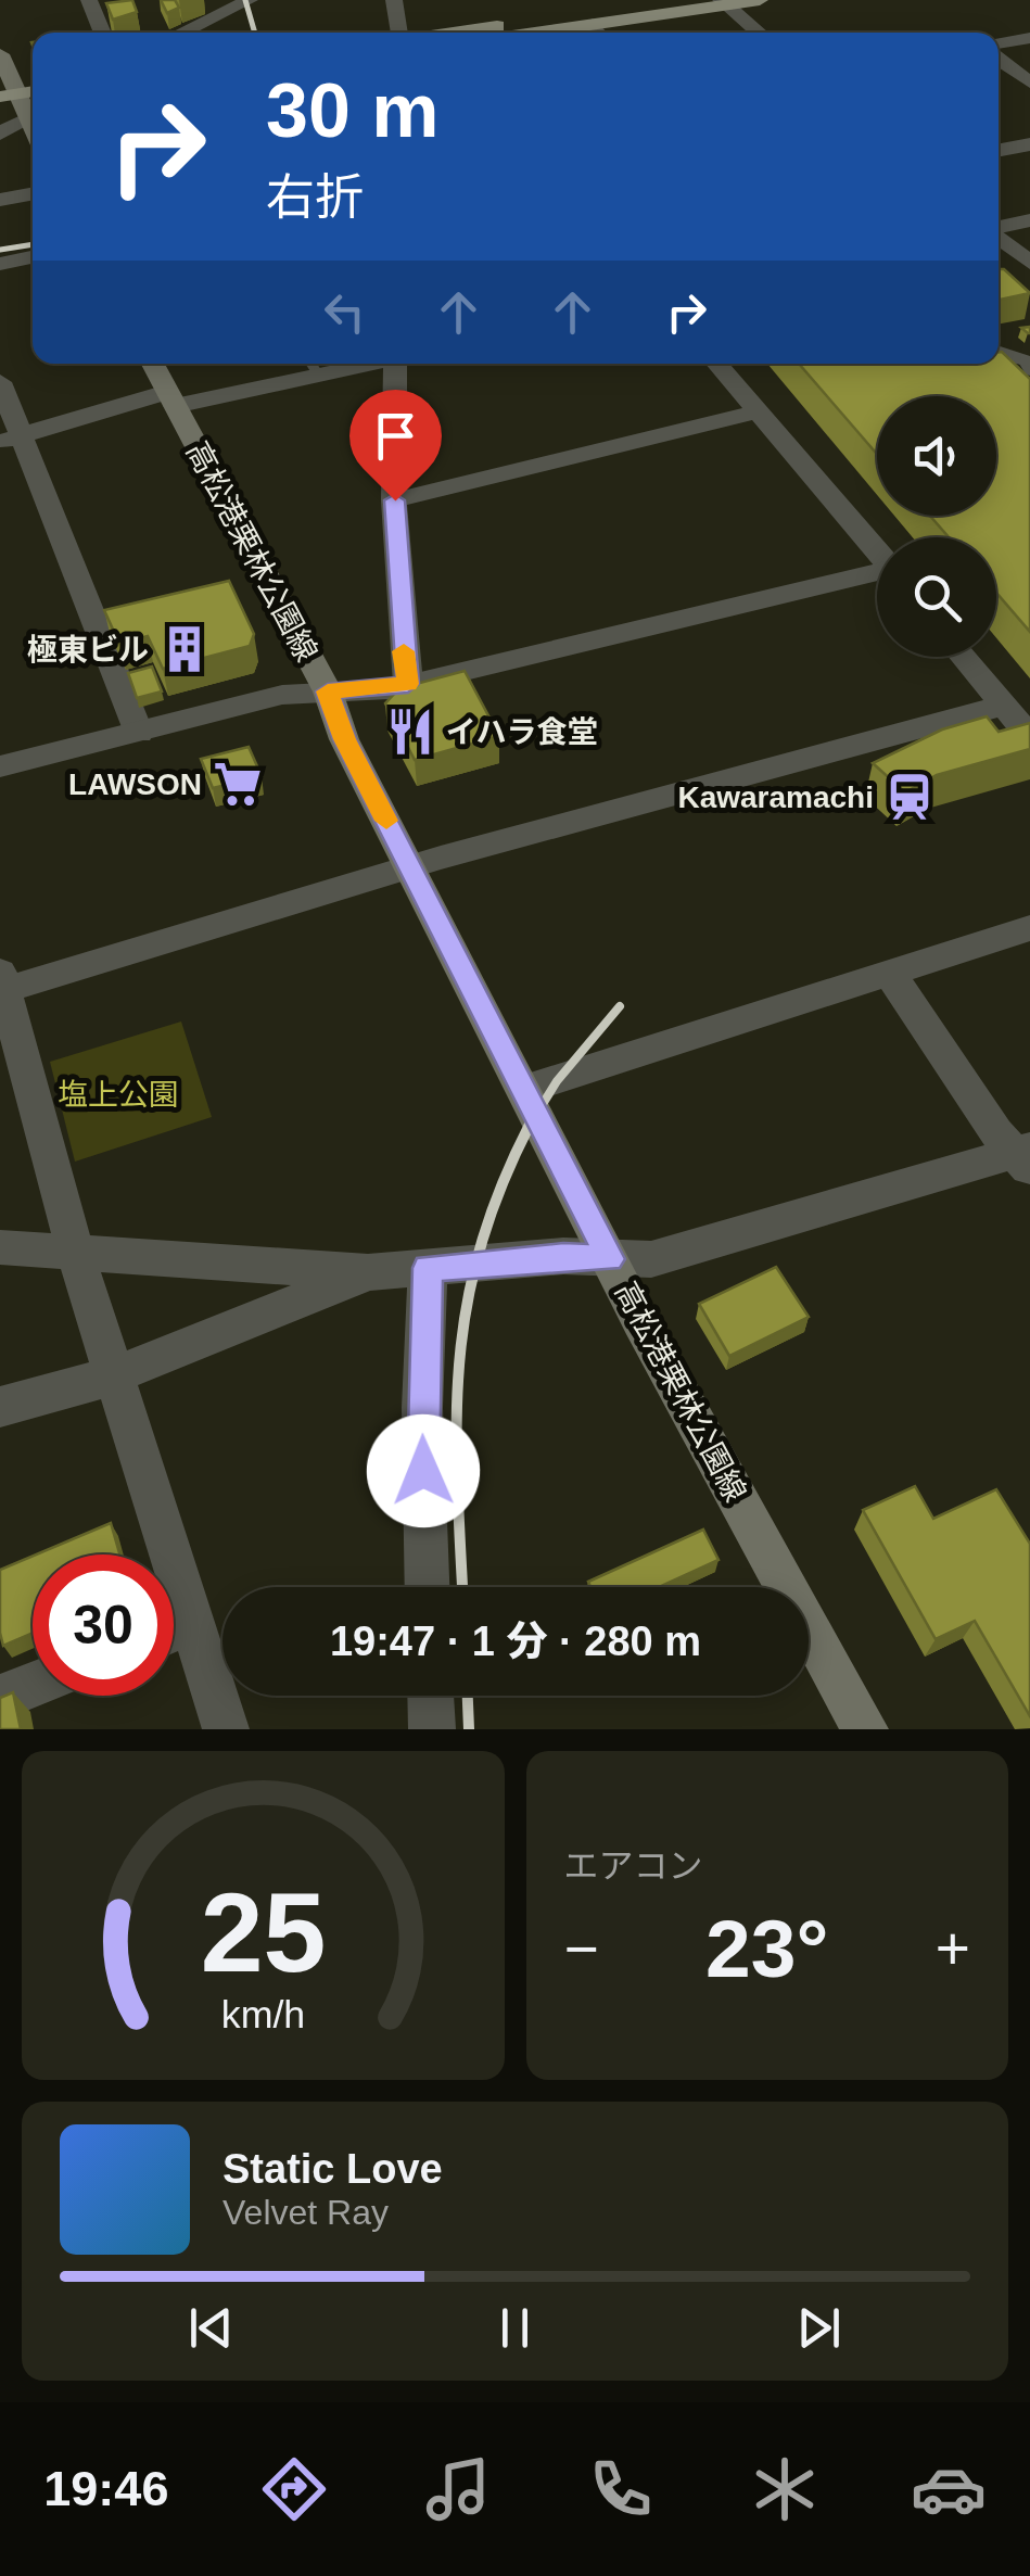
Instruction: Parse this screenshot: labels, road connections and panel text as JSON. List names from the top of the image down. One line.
{"streets":{"main road":["高松港栗林公園線"]},"parks":["塩上公園"],"places":{"building":["極東ビル"],"restaurant":["イハラ食堂"],"supermarket":["LAWSON"],"station":["Kawaramachi"]},"page":{"turn":["30 m","右折"],"limit":"30","trip":"19:47 · 1 分 · 280 m","tile":"エアコン","heat":["−","23°","+"],"song":["Static Love","Velvet Ray"],"tabs":"19:46","gauge":["25","km/h"]}}
